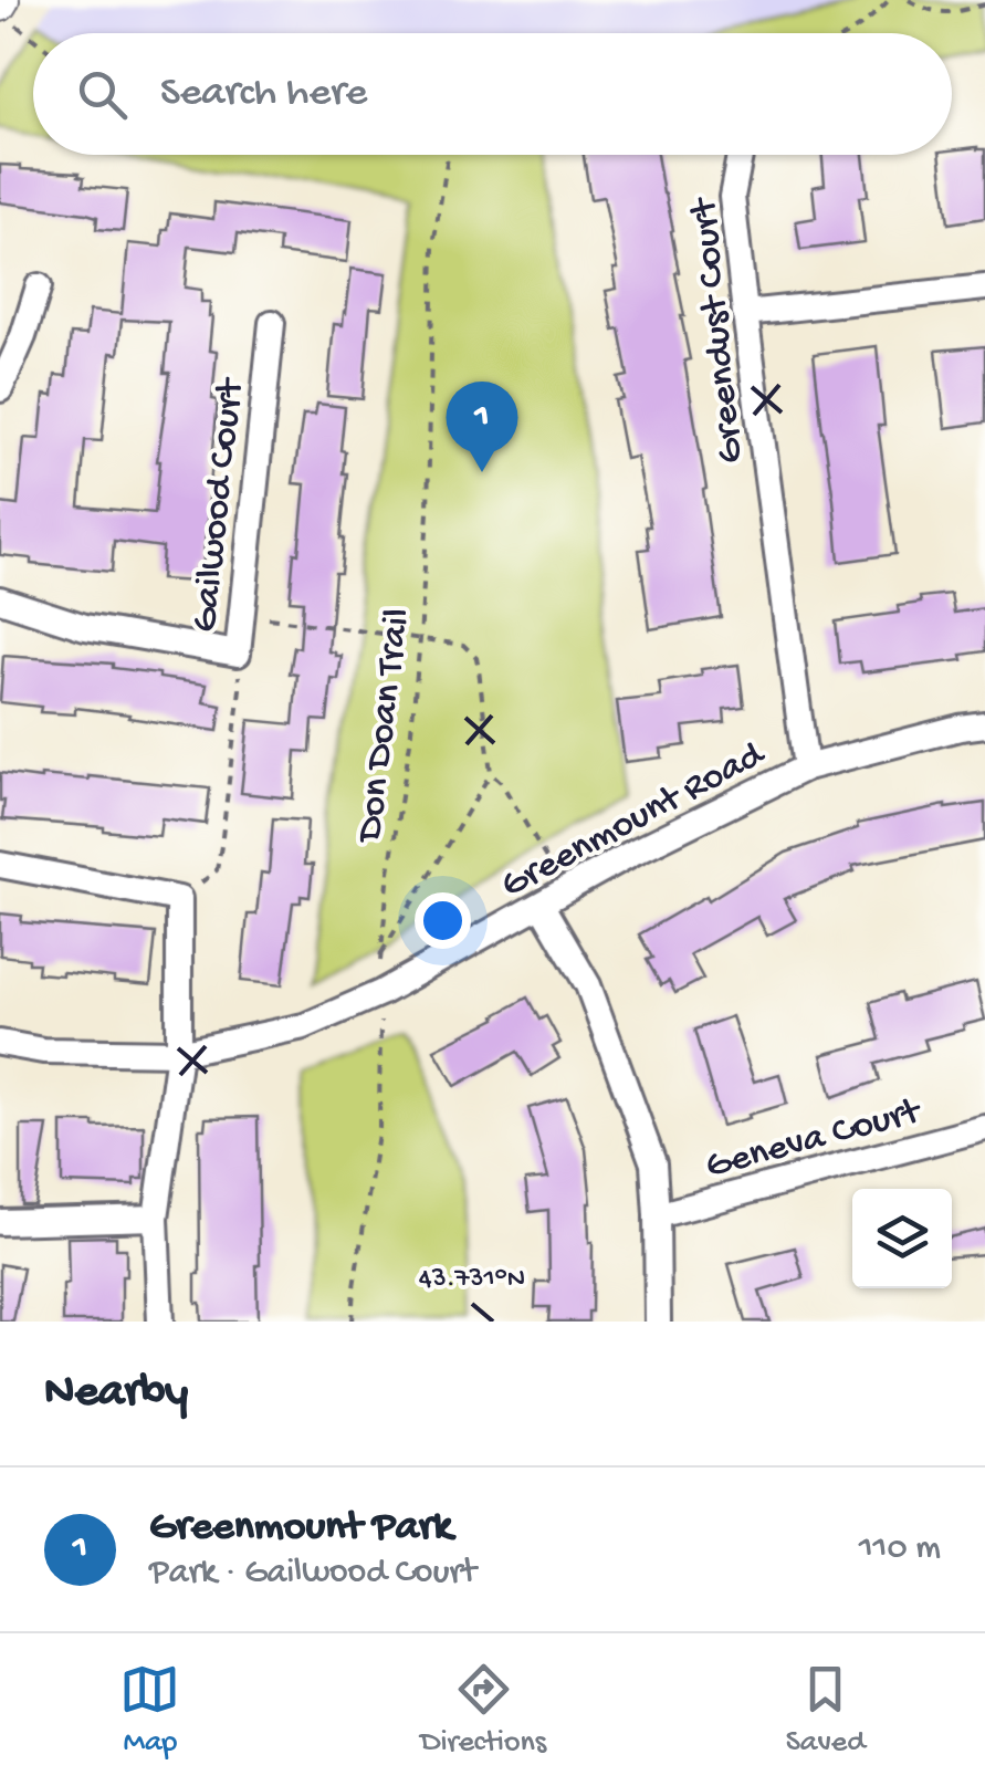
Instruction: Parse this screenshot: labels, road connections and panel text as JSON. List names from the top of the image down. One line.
{"streets":{"street":["Greendust Court","Gailwood Court","Greenmount Road","Geneva Court"],"path":["Don Doan Trail"]},"crossings":[["Greendust Court","Greenmount Road"],["Don Doan Trail","Greenmount Road"]],"page":{"search":"Search here","pins":"1","heading":"Nearby","list":[{"mark":"1","name":"Greenmount Park","note":"Park · Gailwood Court","value":"110 m"}],"nav":["Map","Directions","Saved"]},"coordinates":["43.731°N"]}
